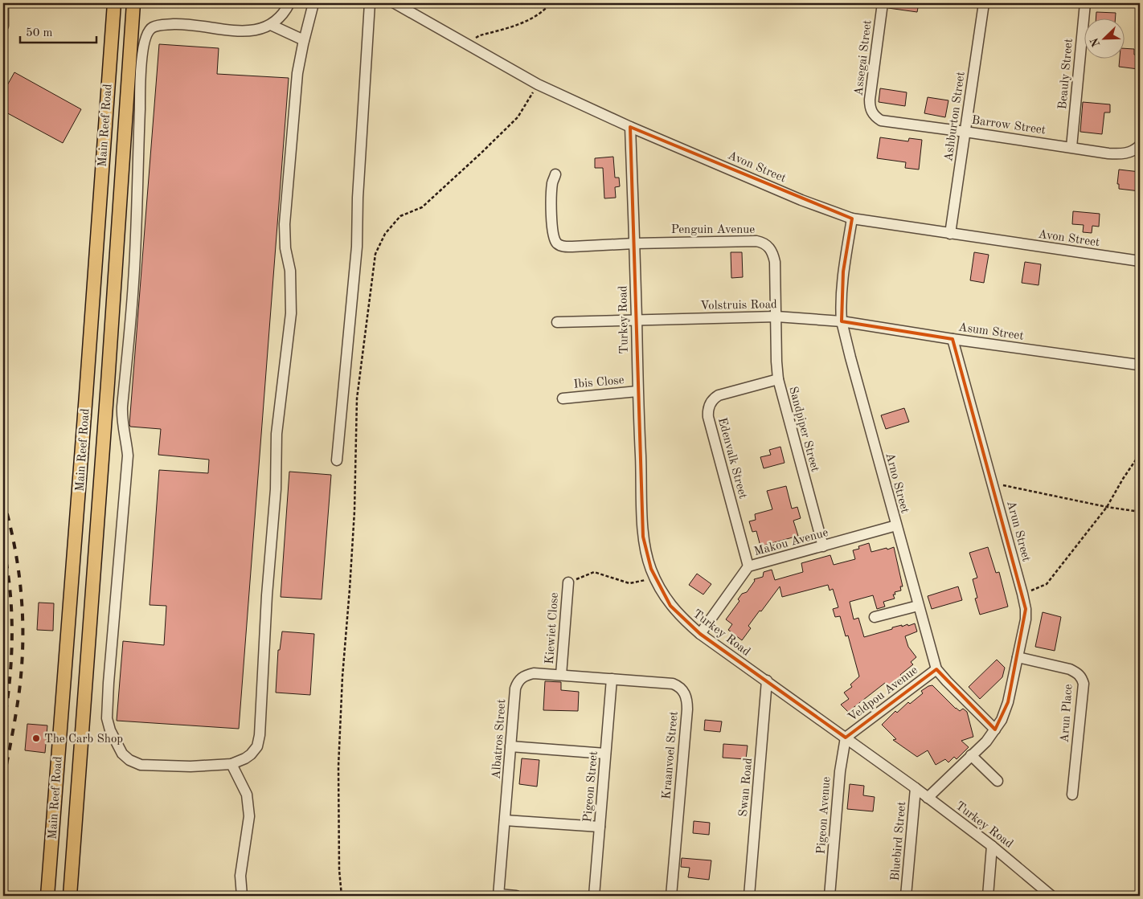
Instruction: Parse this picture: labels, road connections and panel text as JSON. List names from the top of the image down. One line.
{"streets":{"main road":["Main Reef Road"],"street":["Assegai Street","Beauly Street","Ashburton Street","Barrow Street","Avon Street","Penguin Avenue","Volstruis Road","Turkey Road","Asum Street","Ibis Close","Sandpiper Street","Edenvalk Street","Arno Street","Arun Street","Makou Avenue","Kiewiet Close","Veldpou Avenue","Arun Place","Albatros Street","Kraanvoel Street","Pigeon Street","Swan Road","Pigeon Avenue","Bluebird Street"]},"crossings":[["Assegai Street","Barrow Street"],["Beauly Street","Barrow Street"],["Ashburton Street","Barrow Street"],["Ashburton Street","Avon Street"],["Avon Street","Turkey Road"],["Avon Street","Arno Street"],["Penguin Avenue","Volstruis Road"],["Penguin Avenue","Turkey Road"],["Penguin Avenue","Sandpiper Street"],["Volstruis Road","Turkey Road"],["Volstruis Road","Asum Street"],["Volstruis Road","Sandpiper Street"],["Volstruis Road","Arno Street"],["Turkey Road","Ibis Close"],["Turkey Road","Arun Street"],["Turkey Road","Makou Avenue"],["Turkey Road","Veldpou Avenue"],["Turkey Road","Swan Road"],["Turkey Road","Pigeon Avenue"],["Turkey Road","Bluebird Street"],["Asum Street","Arno Street"],["Asum Street","Arun Street"],["Sandpiper Street","Edenvalk Street"],["Sandpiper Street","Makou Avenue"],["Edenvalk Street","Makou Avenue"],["Arno Street","Arun Street"],["Arno Street","Makou Avenue"],["Arno Street","Veldpou Avenue"],["Arun Street","Arun Place"],["Kiewiet Close","Albatros Street"],["Veldpou Avenue","Pigeon Avenue"],["Albatros Street","Kraanvoel Street"],["Albatros Street","Pigeon Street"],["Kraanvoel Street","Pigeon Street"]],"places":["The Carb Shop"],"scale_bar":"50 m","north":"bottom left"}
